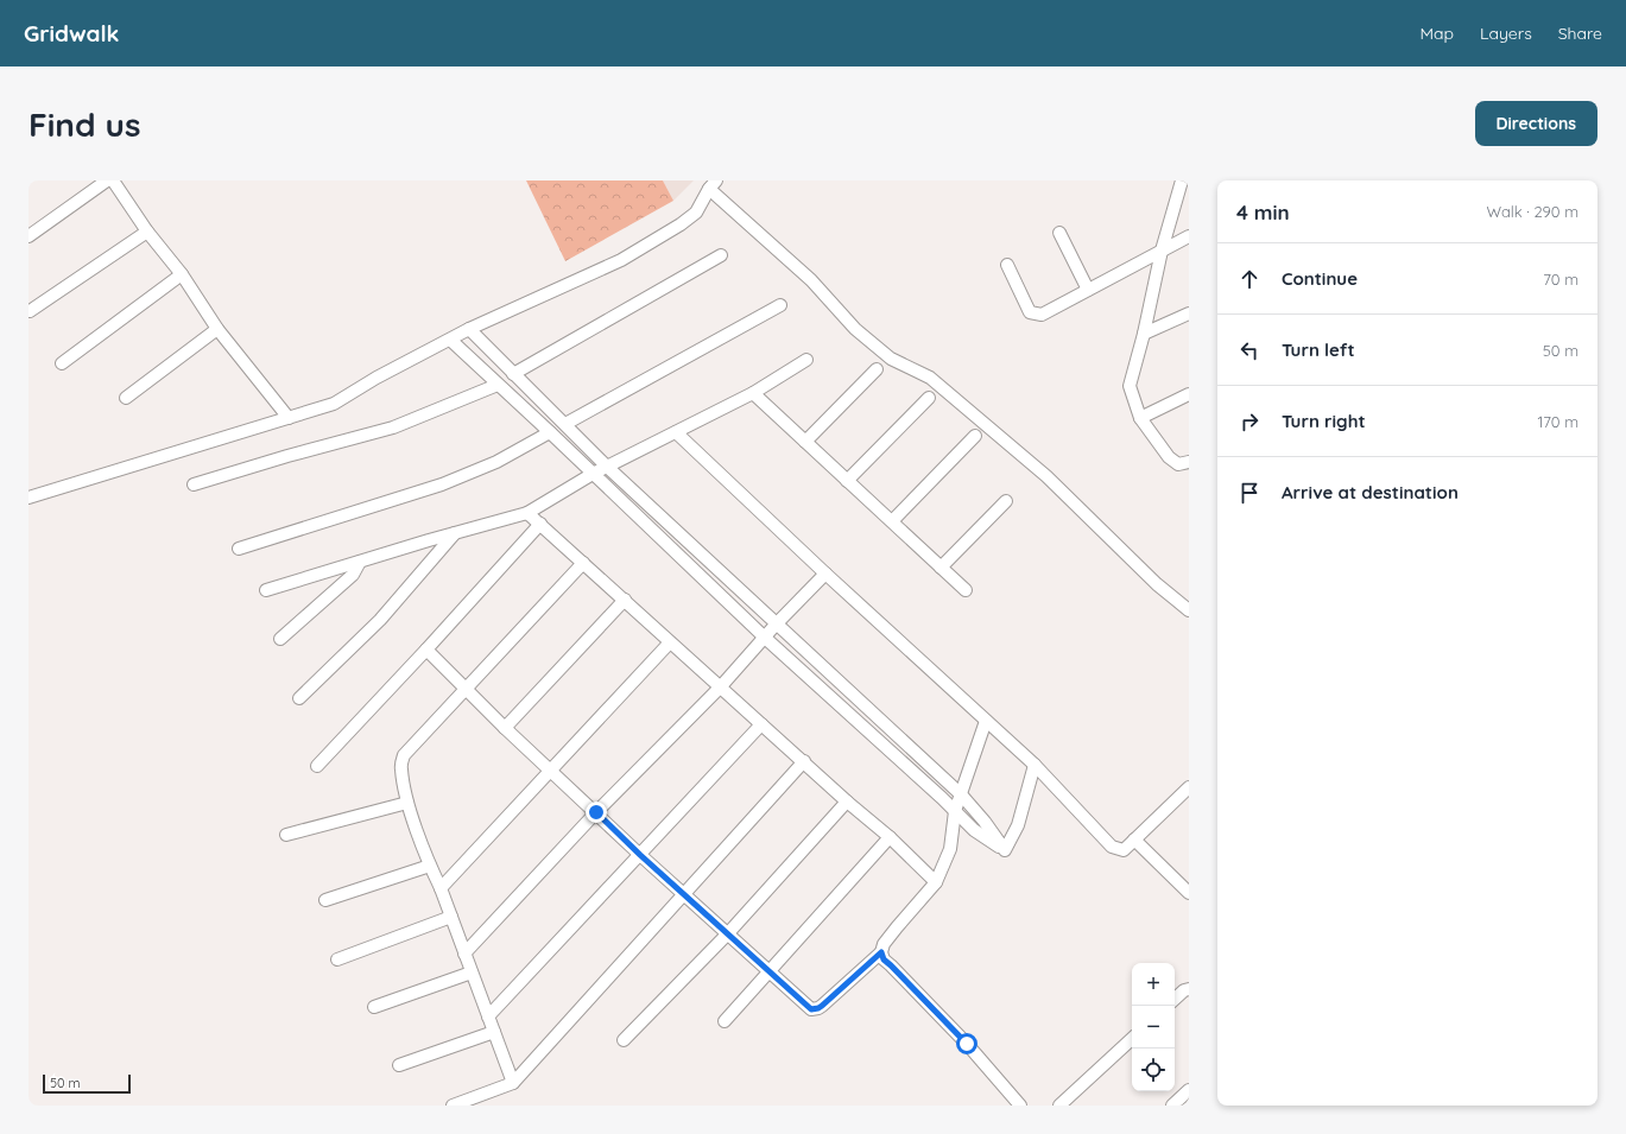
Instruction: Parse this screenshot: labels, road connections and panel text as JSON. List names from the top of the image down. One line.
{"scale_bar":"50 m","page":{"header":"Gridwalk","nav":["Map","Layers","Share"],"buttons":"Directions","title":"Find us","heading":["4 min","Walk · 290 m"],"list":[["Continue","70 m"],["Turn left","50 m"],["Turn right","170 m"],"Arrive at destination"],"map_buttons":["+","−"],"scale":"50 m"}}
